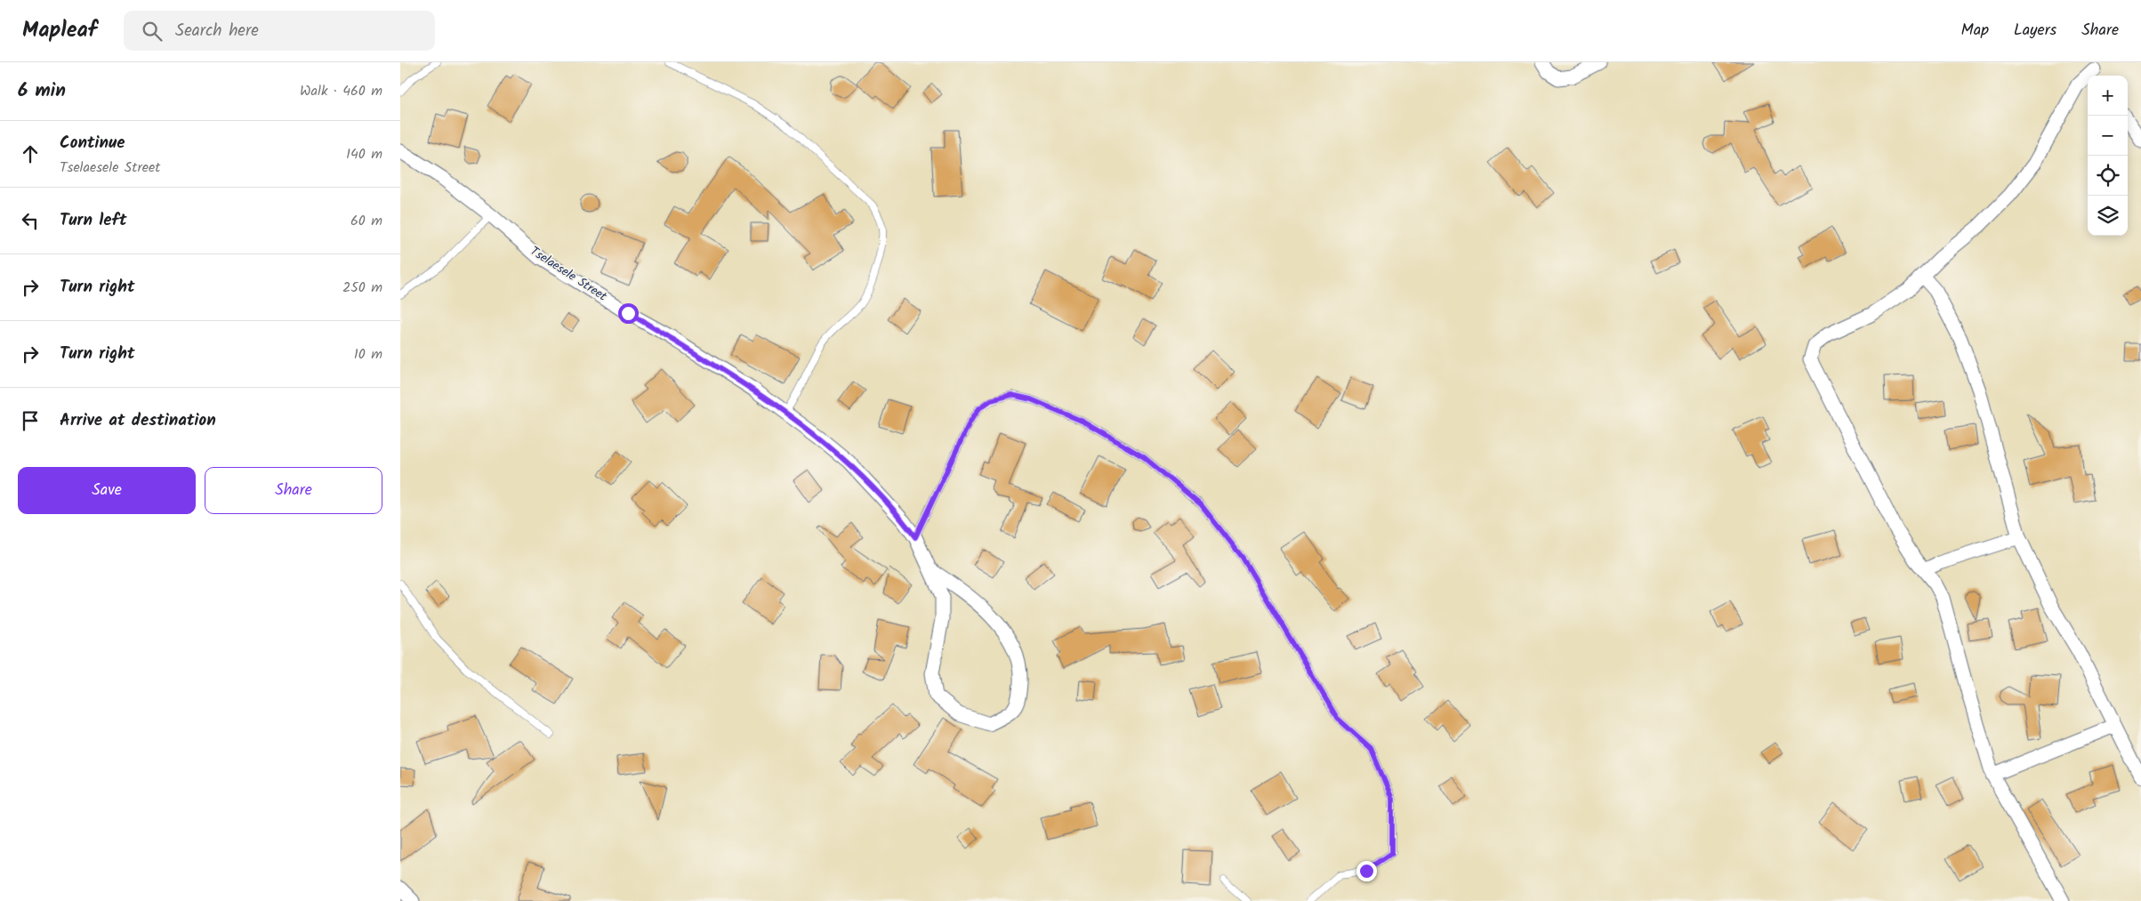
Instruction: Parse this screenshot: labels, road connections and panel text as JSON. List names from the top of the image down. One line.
{"streets":{"street":["Tselaesele Street"]},"page":{"header":"Mapleaf","search":"Search here","nav":["Map","Layers","Share"],"heading":["6 min","Walk · 460 m"],"map_buttons":["+","−"],"list":[["Continue","Tselaesele Street","140 m"],["Turn left","60 m"],["Turn right","250 m"],["Turn right","10 m"],"Arrive at destination"],"buttons":["Save","Share"]}}
